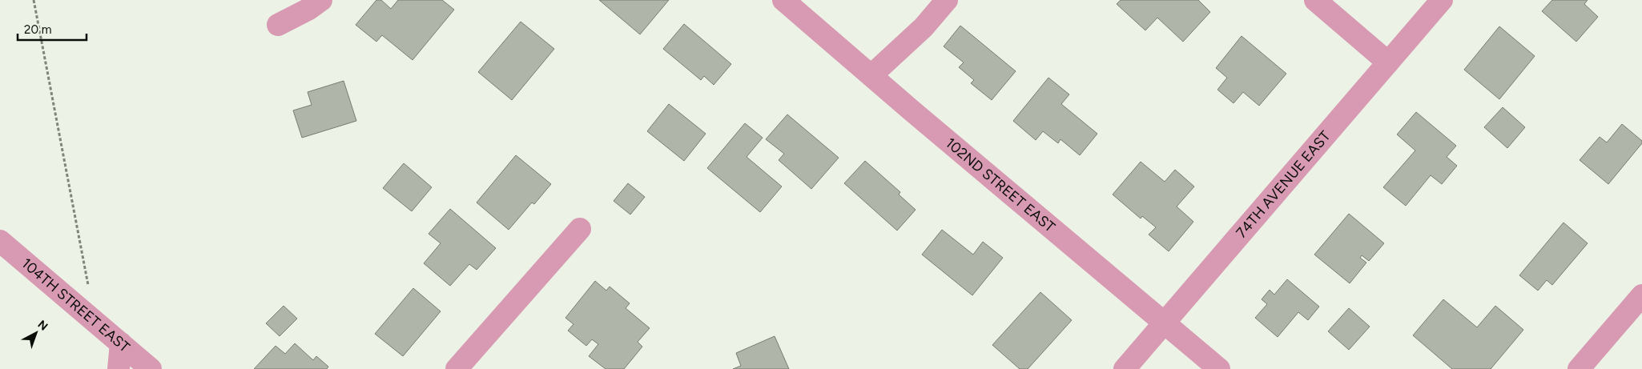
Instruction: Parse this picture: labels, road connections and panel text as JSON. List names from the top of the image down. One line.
{"streets":{"street":["74TH AVENUE EAST","102ND STREET EAST","104TH STREET EAST"]},"crossings":[["74TH AVENUE EAST","102ND STREET EAST"]],"scale_bar":"20 m","north":"top right"}
